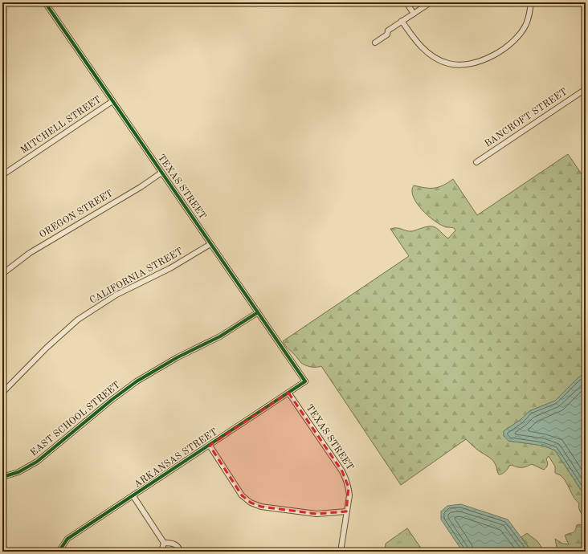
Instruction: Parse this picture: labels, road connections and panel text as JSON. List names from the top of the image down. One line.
{"streets":{"street":["BANCROFT STREET","MITCHELL STREET","TEXAS STREET","OREGON STREET","CALIFORNIA STREET","EAST SCHOOL STREET","ARKANSAS STREET"]},"crossings":[["MITCHELL STREET","TEXAS STREET"],["TEXAS STREET","OREGON STREET"],["TEXAS STREET","CALIFORNIA STREET"],["TEXAS STREET","EAST SCHOOL STREET"],["TEXAS STREET","ARKANSAS STREET"]]}
